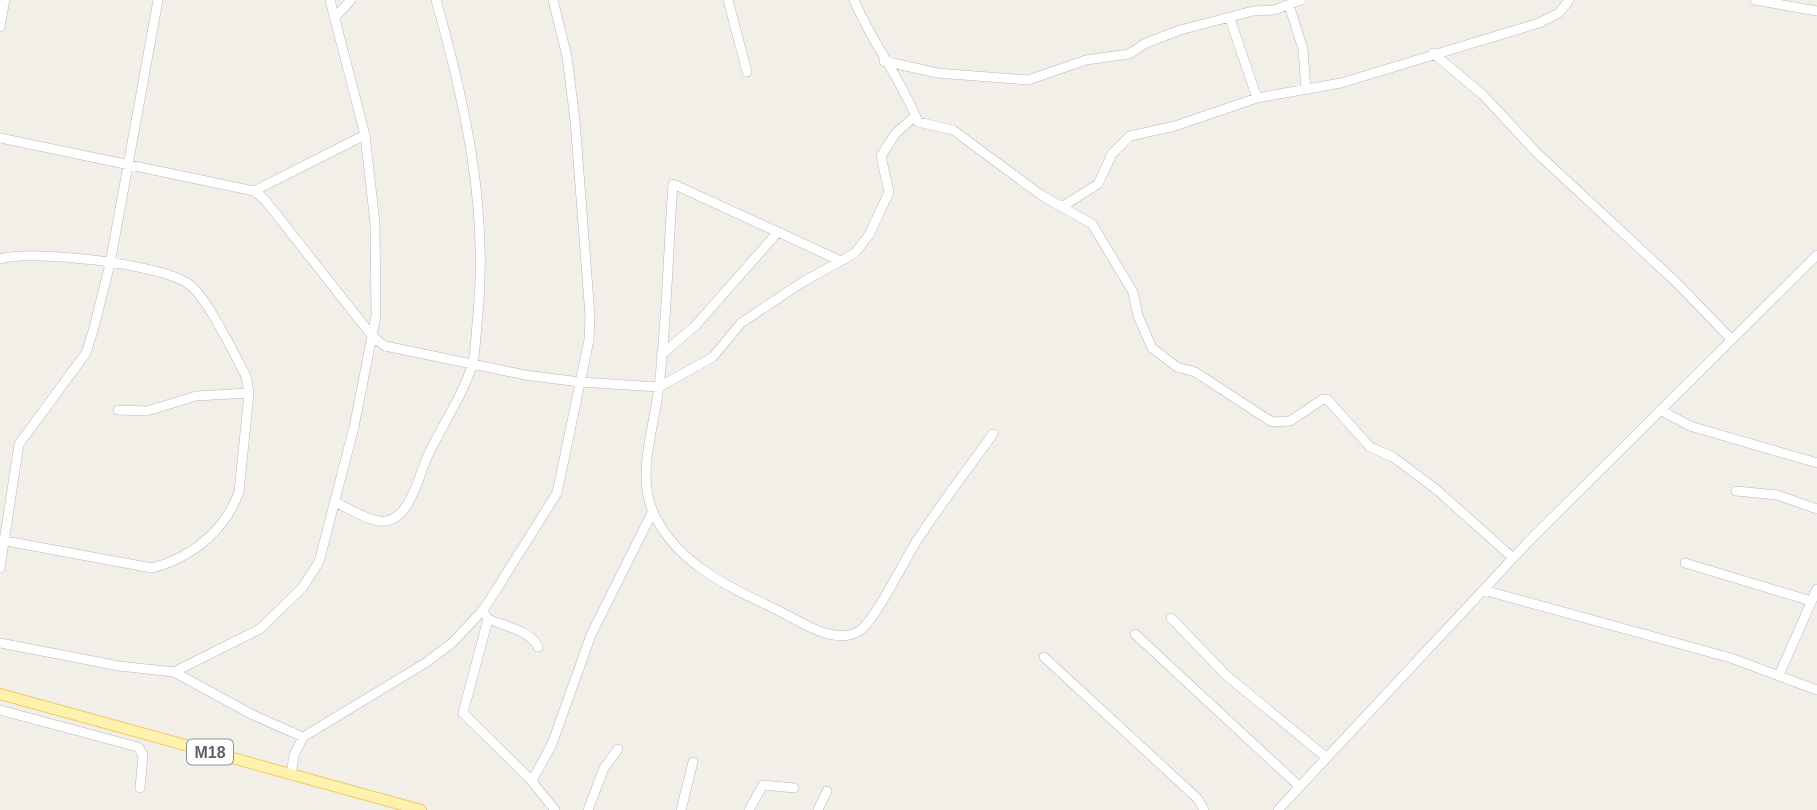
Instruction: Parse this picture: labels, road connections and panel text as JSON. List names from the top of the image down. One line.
{"streets":{"main road":["M18"]}}
